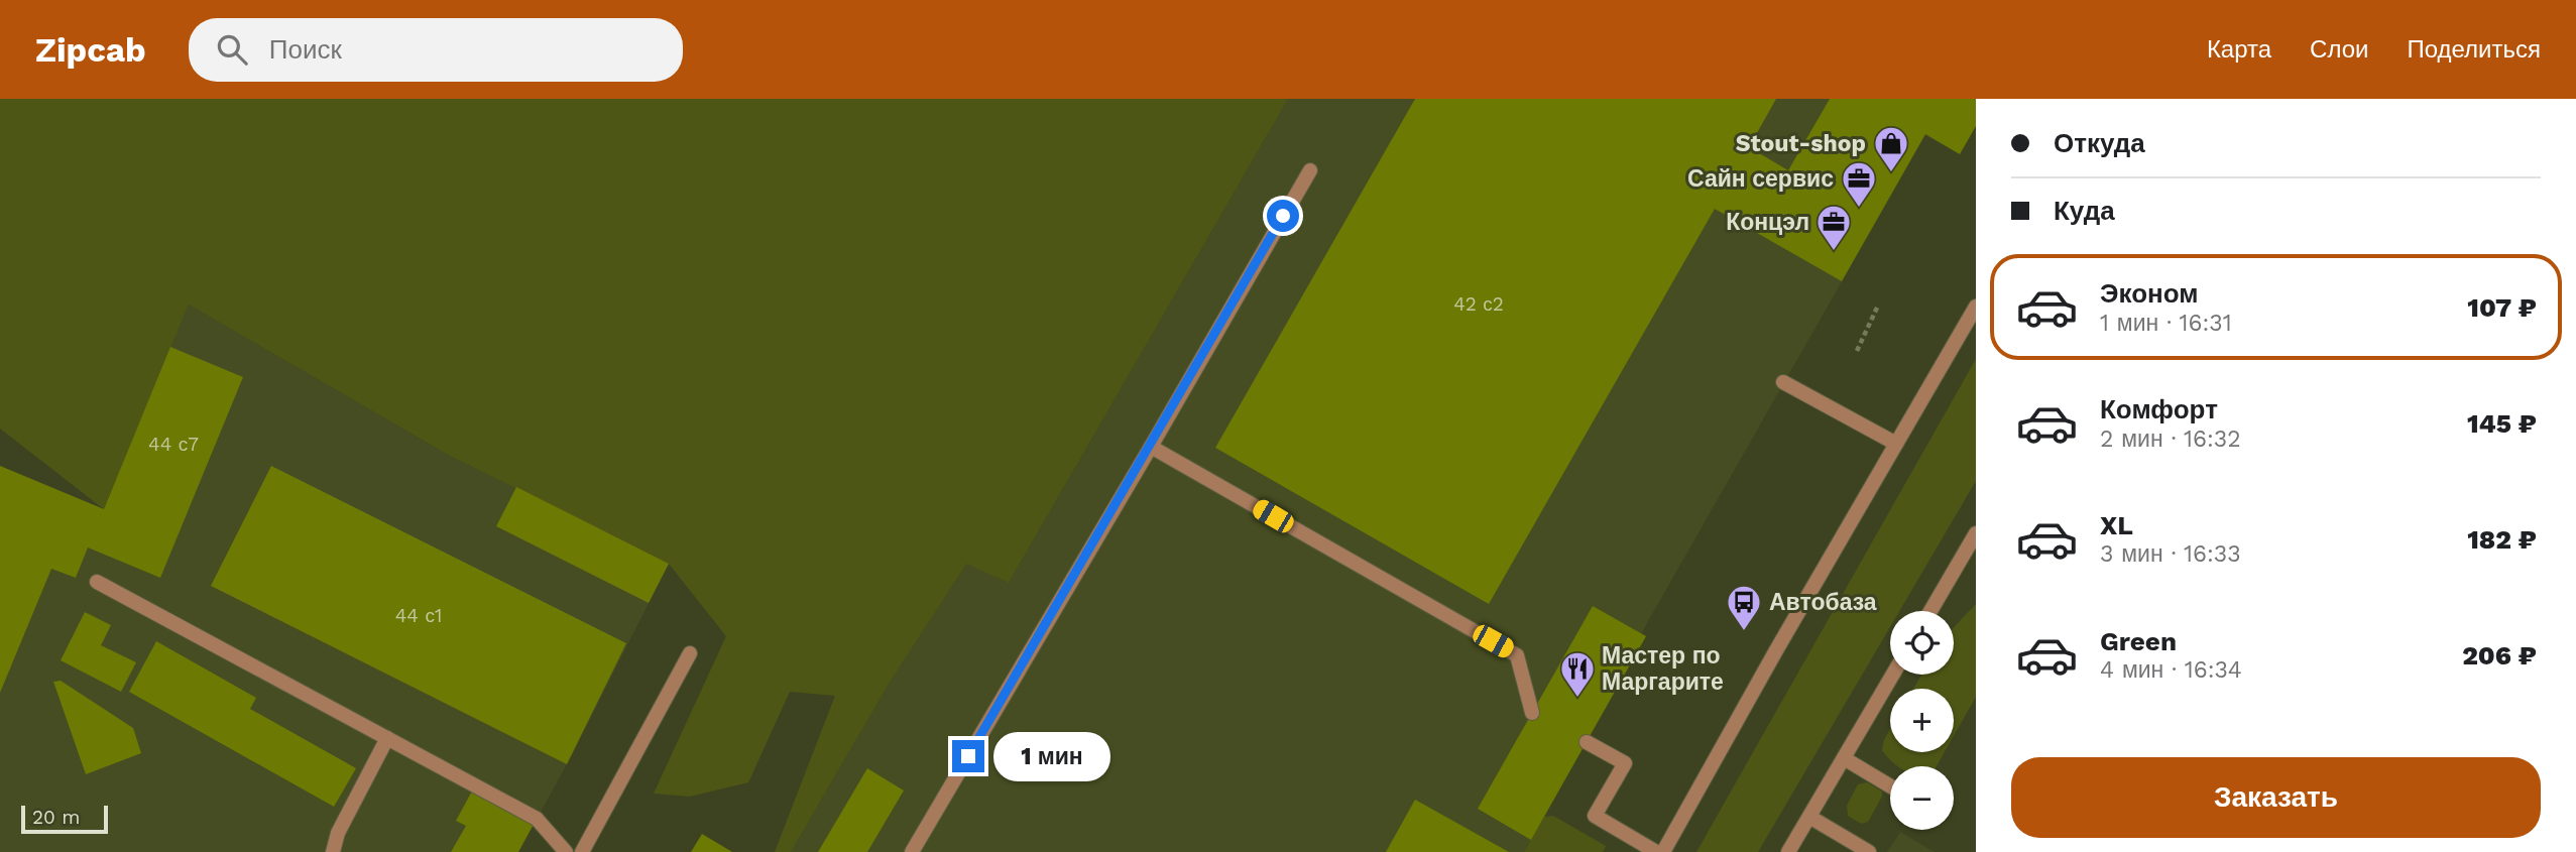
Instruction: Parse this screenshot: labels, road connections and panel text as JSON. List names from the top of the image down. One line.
{"places":{"shop":["Stout-shop"],"office":["Сайн сервис","Концэл"],"bus stop":["Автобаза"],"restaurant":["Мастер по Маргарите"]},"house_numbers":["42 с2","44 с7","44 с1"],"scale_bar":"20 m","page":{"header":"Zipcab","search":"Поиск","nav":["Карта","Слои","Поделиться"],"banner":["Откуда","Куда"],"list":[{"name":"Эконом","note":"1 мин · 16:31","value":"107 ₽"},{"name":"Комфорт","note":"2 мин · 16:32","value":"145 ₽"},{"name":"XL","note":"3 мин · 16:33","value":"182 ₽"},{"name":"Green","note":"4 мин · 16:34","value":"206 ₽"}],"map_buttons":["+","−"],"bubble":"1 мин","buttons":"Заказать","scale":"20 m"}}
